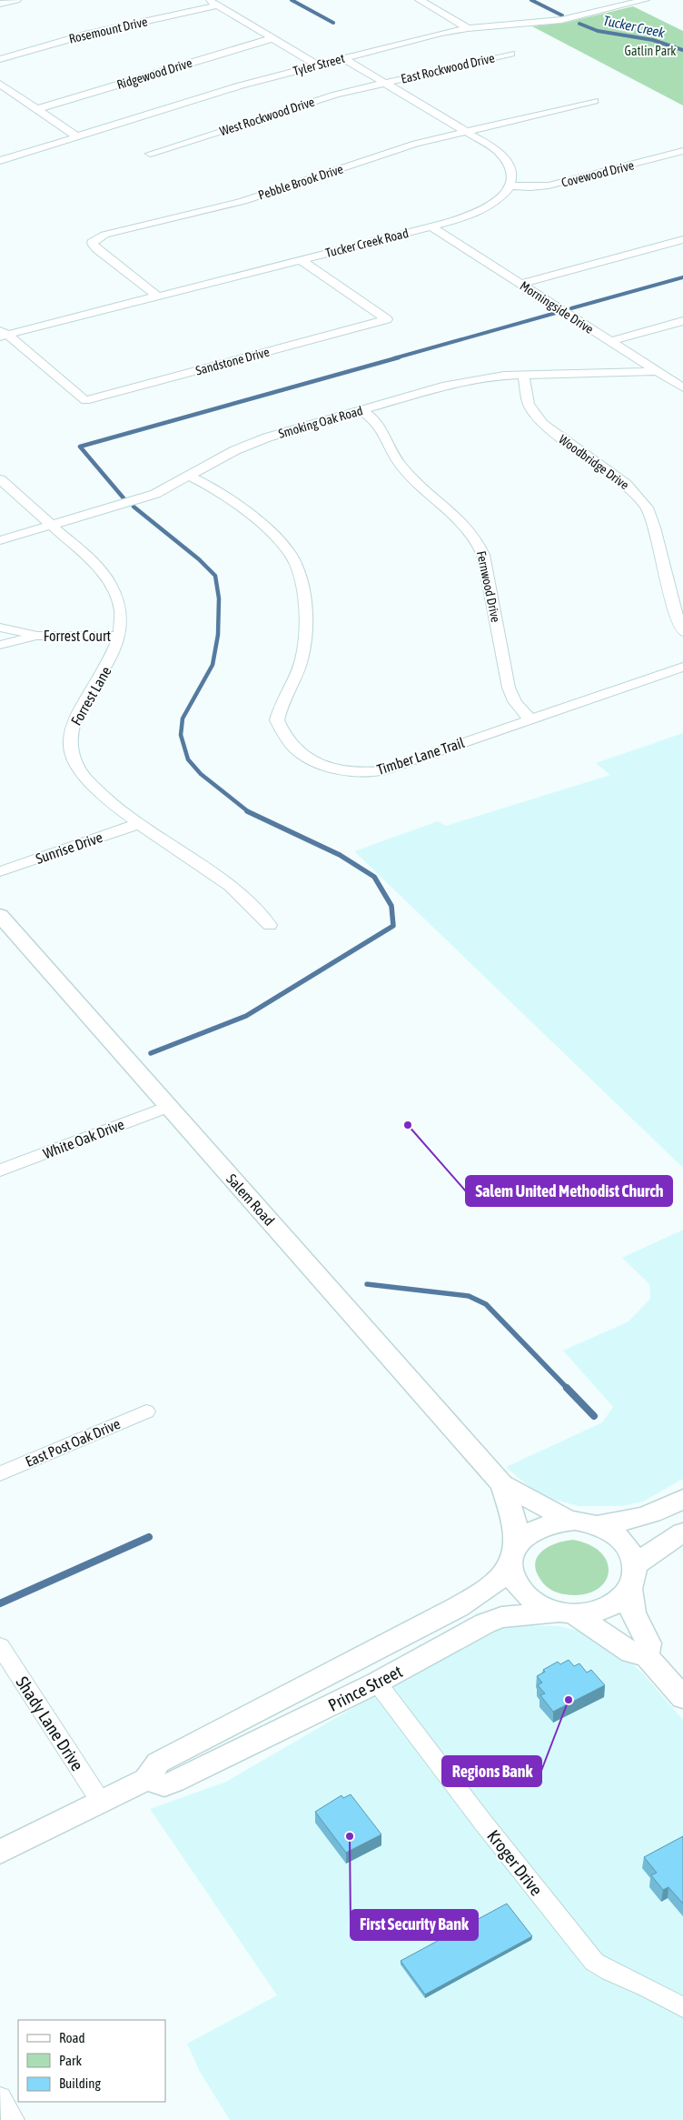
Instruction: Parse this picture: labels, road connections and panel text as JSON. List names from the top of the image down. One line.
{"streets":{"main road":["Salem Road","Prince Street"],"street":["Rosemount Drive","Tyler Street","East Rockwood Drive","Ridgewood Drive","West Rockwood Drive","Covewood Drive","Pebble Brook Drive","Tucker Creek Road","Morningside Drive","Sandstone Drive","Smoking Oak Road","Woodbridge Drive","Fernwood Drive","Forrest Court","Forrest Lane","Timber Lane Trail","Sunrise Drive","White Oak Drive","East Post Oak Drive","Shady Lane Drive","Kroger Drive"]},"crossings":[["East Rockwood Drive","West Rockwood Drive"],["Covewood Drive","Tucker Creek Road"],["Pebble Brook Drive","Tucker Creek Road"],["Tucker Creek Road","Morningside Drive"],["Tucker Creek Road","Sandstone Drive"],["Morningside Drive","Smoking Oak Road"],["Smoking Oak Road","Woodbridge Drive"],["Smoking Oak Road","Fernwood Drive"],["Smoking Oak Road","Forrest Lane"],["Smoking Oak Road","Timber Lane Trail"],["Fernwood Drive","Timber Lane Trail"],["Forrest Court","Forrest Lane"],["Forrest Lane","Sunrise Drive"],["White Oak Drive","Salem Road"],["Salem Road","Prince Street"],["Prince Street","Shady Lane Drive"],["Prince Street","Kroger Drive"]],"water":["Tucker Creek"],"parks":["Gatlin Park"],"places":["Salem United Methodist Church","Regions Bank","First Security Bank"],"legend":["Road","Park","Building"]}
